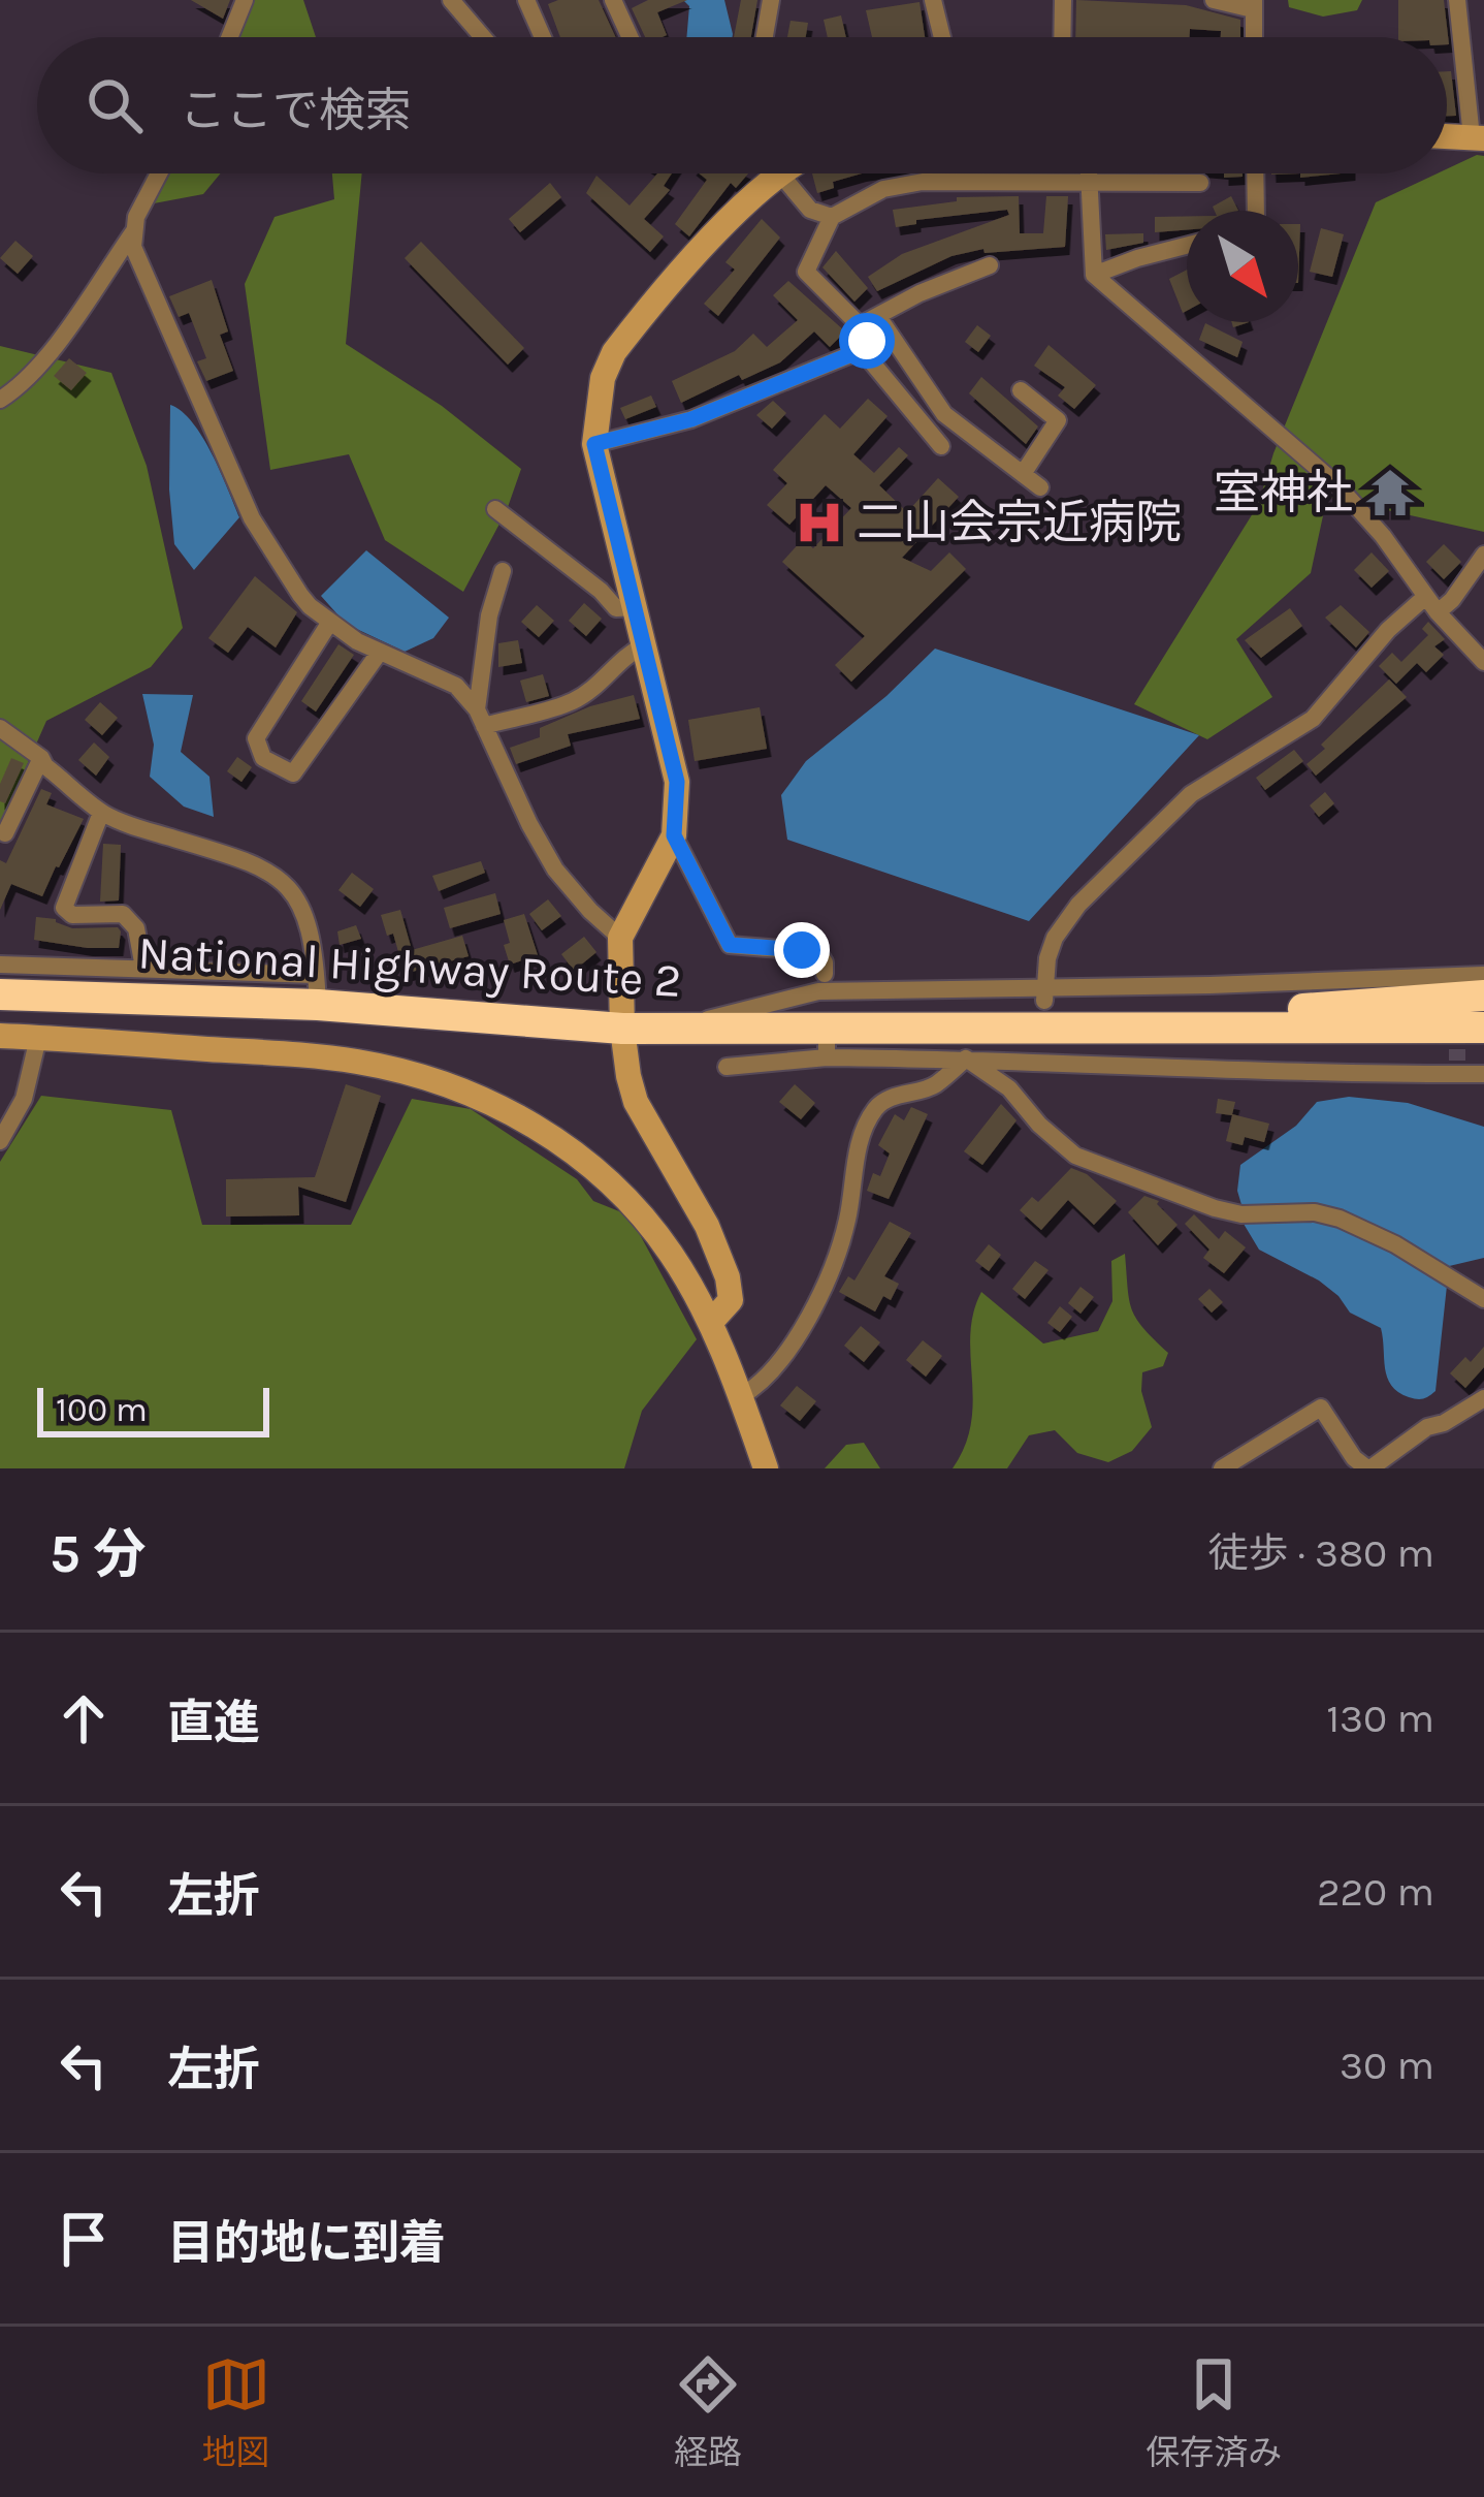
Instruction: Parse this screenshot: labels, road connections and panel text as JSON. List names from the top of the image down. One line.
{"streets":{"highway":["National Highway Route 2"]},"places":{"temple":["室神社"],"hospital":["二山会宗近病院"]},"scale_bar":"100 m","north":"bottom right","page":{"search":"ここで検索","scale":"100 m","heading":["5 分","徒歩 · 380 m"],"list":[["直進","130 m"],["左折","220 m"],["左折","30 m"],"目的地に到着"],"nav":["地図","経路","保存済み"]}}
